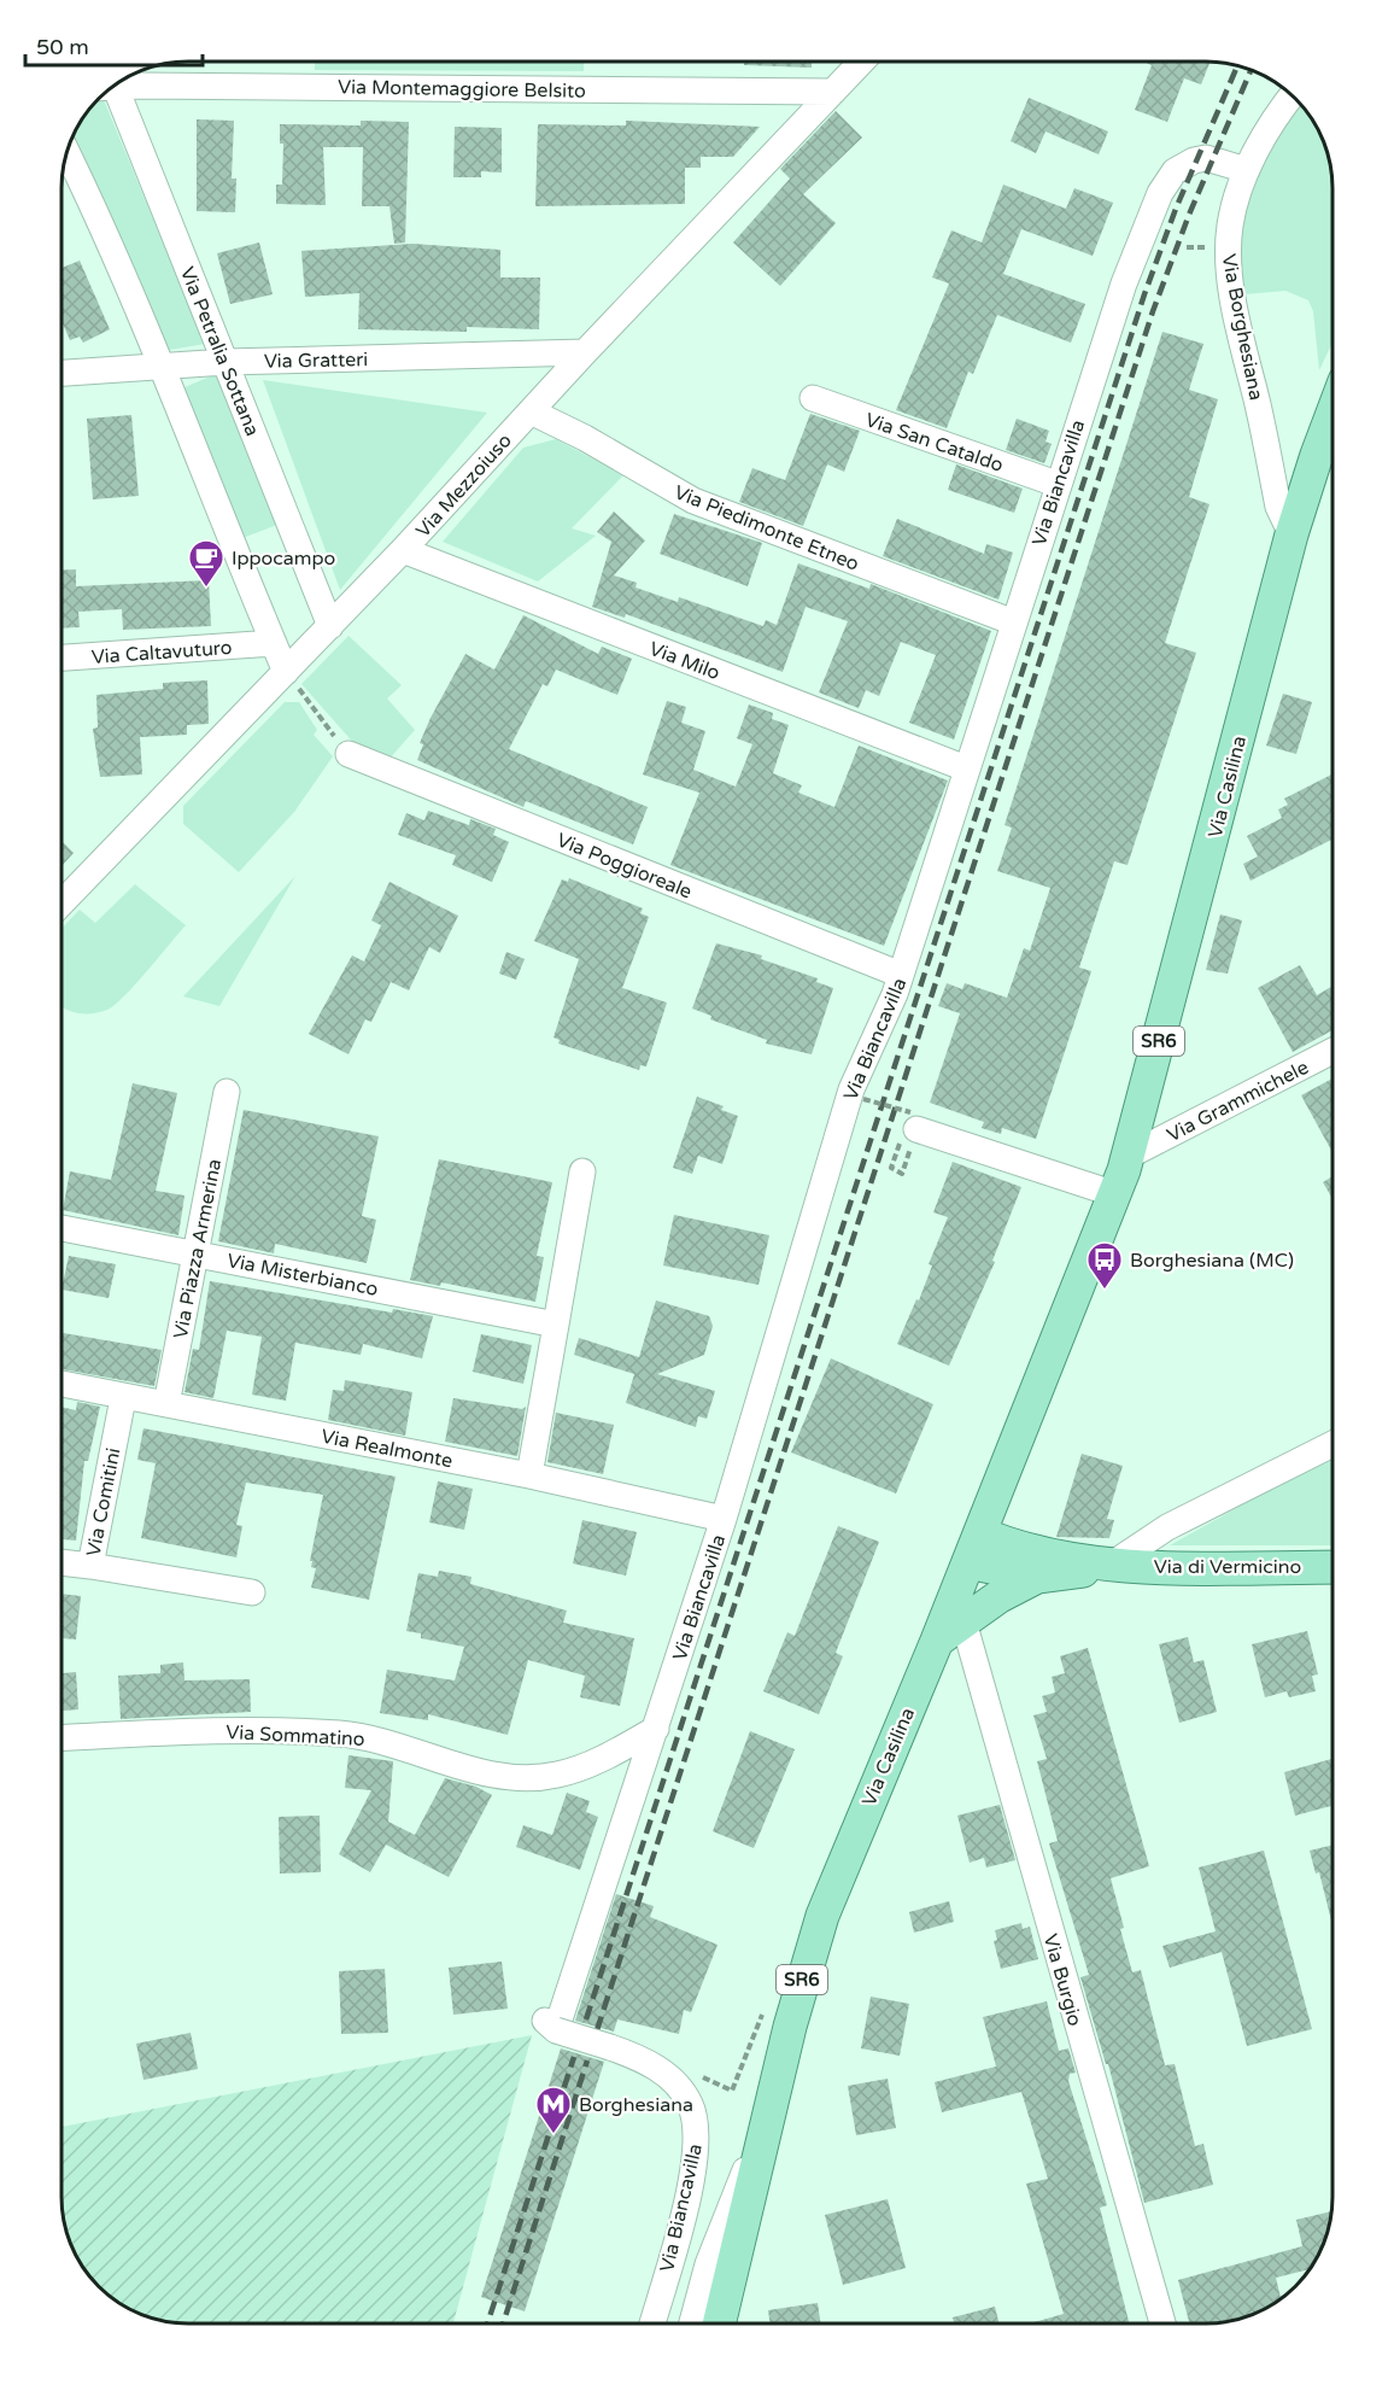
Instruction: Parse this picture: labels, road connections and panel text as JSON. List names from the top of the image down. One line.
{"streets":{"main road":["Via Casilina","SR6","Via di Vermicino"],"street":["Via Montemaggiore Belsito","Via Borghesiana","Via Petralia Sottana","Via Gratteri","Via San Cataldo","Via Biancavilla","Via Mezzoiuso","Via Piedimonte Etneo","Via Caltavuturo","Via Milo","Via Poggioreale","Via Grammichele","Via Piazza Armerina","Via Misterbianco","Via Realmonte","Via Comitini","Via Sommatino","Via Burgio"]},"crossings":[["Via Montemaggiore Belsito","Via Mezzoiuso"],["Via Borghesiana","Via Biancavilla"],["Via Borghesiana","Via Casilina"],["Via Petralia Sottana","Via Gratteri"],["Via Petralia Sottana","Via Mezzoiuso"],["Via Gratteri","Via Mezzoiuso"],["Via San Cataldo","Via Biancavilla"],["Via Biancavilla","Via Piedimonte Etneo"],["Via Biancavilla","Via Milo"],["Via Biancavilla","Via Poggioreale"],["Via Biancavilla","Via Realmonte"],["Via Biancavilla","Via Sommatino"],["Via Mezzoiuso","Via Piedimonte Etneo"],["Via Mezzoiuso","Via Milo"],["Via Casilina","Via Grammichele"],["Via Casilina","Via di Vermicino"],["Via Piazza Armerina","Via Misterbianco"],["Via Piazza Armerina","Via Realmonte"],["Via Realmonte","Via Comitini"],["Via di Vermicino","Via Burgio"]],"places":{"cafe":["Ippocampo"],"bus stop":["Borghesiana (MC)"],"metro station":["Borghesiana"]},"scale_bar":"50 m"}
